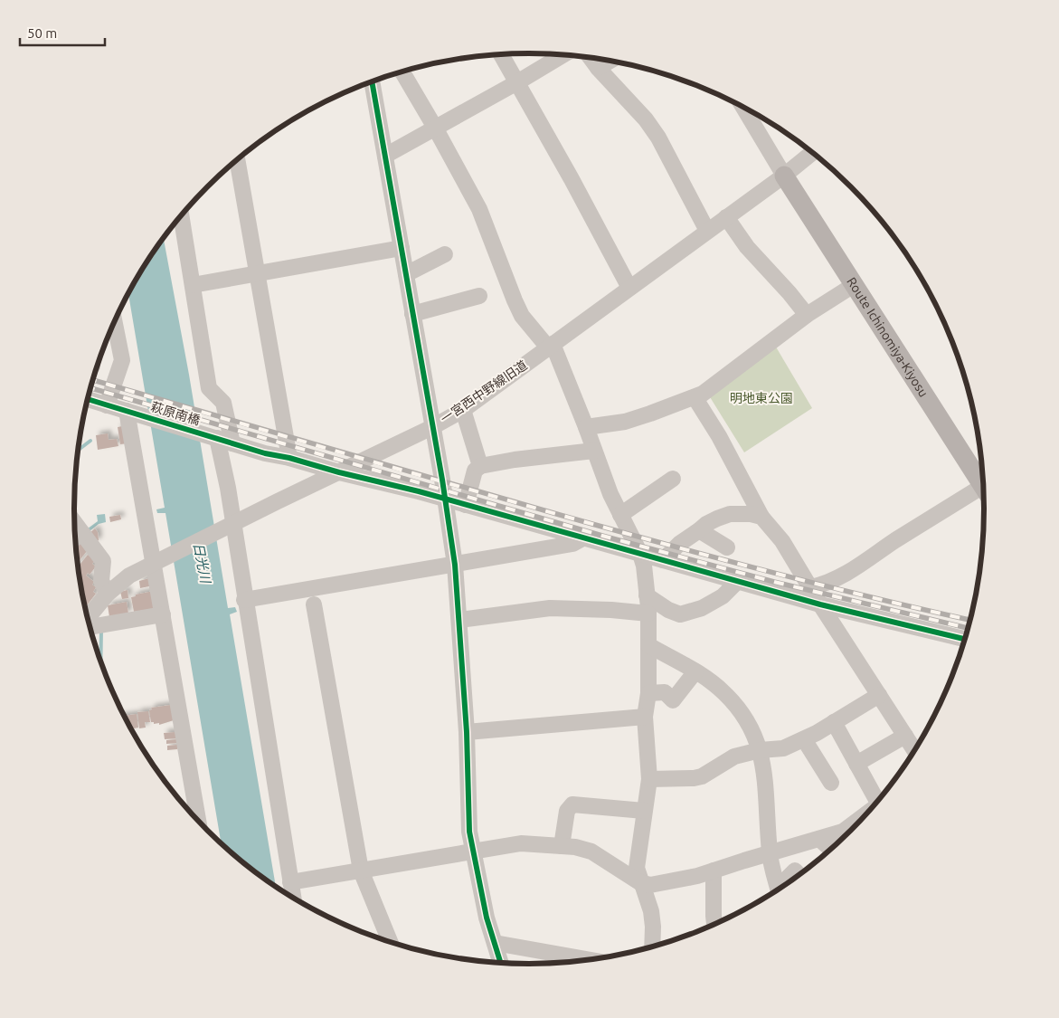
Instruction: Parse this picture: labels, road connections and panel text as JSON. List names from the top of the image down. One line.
{"streets":{"main road":["Route Ichinomiya-Kiyosu"],"street":["一宮西中野線旧道","萩原南橋"]},"crossings":[["Route Ichinomiya-Kiyosu","一宮西中野線旧道"],["一宮西中野線旧道","萩原南橋"]],"water":["日光川"],"parks":["明地東公園"],"scale_bar":"50 m"}
